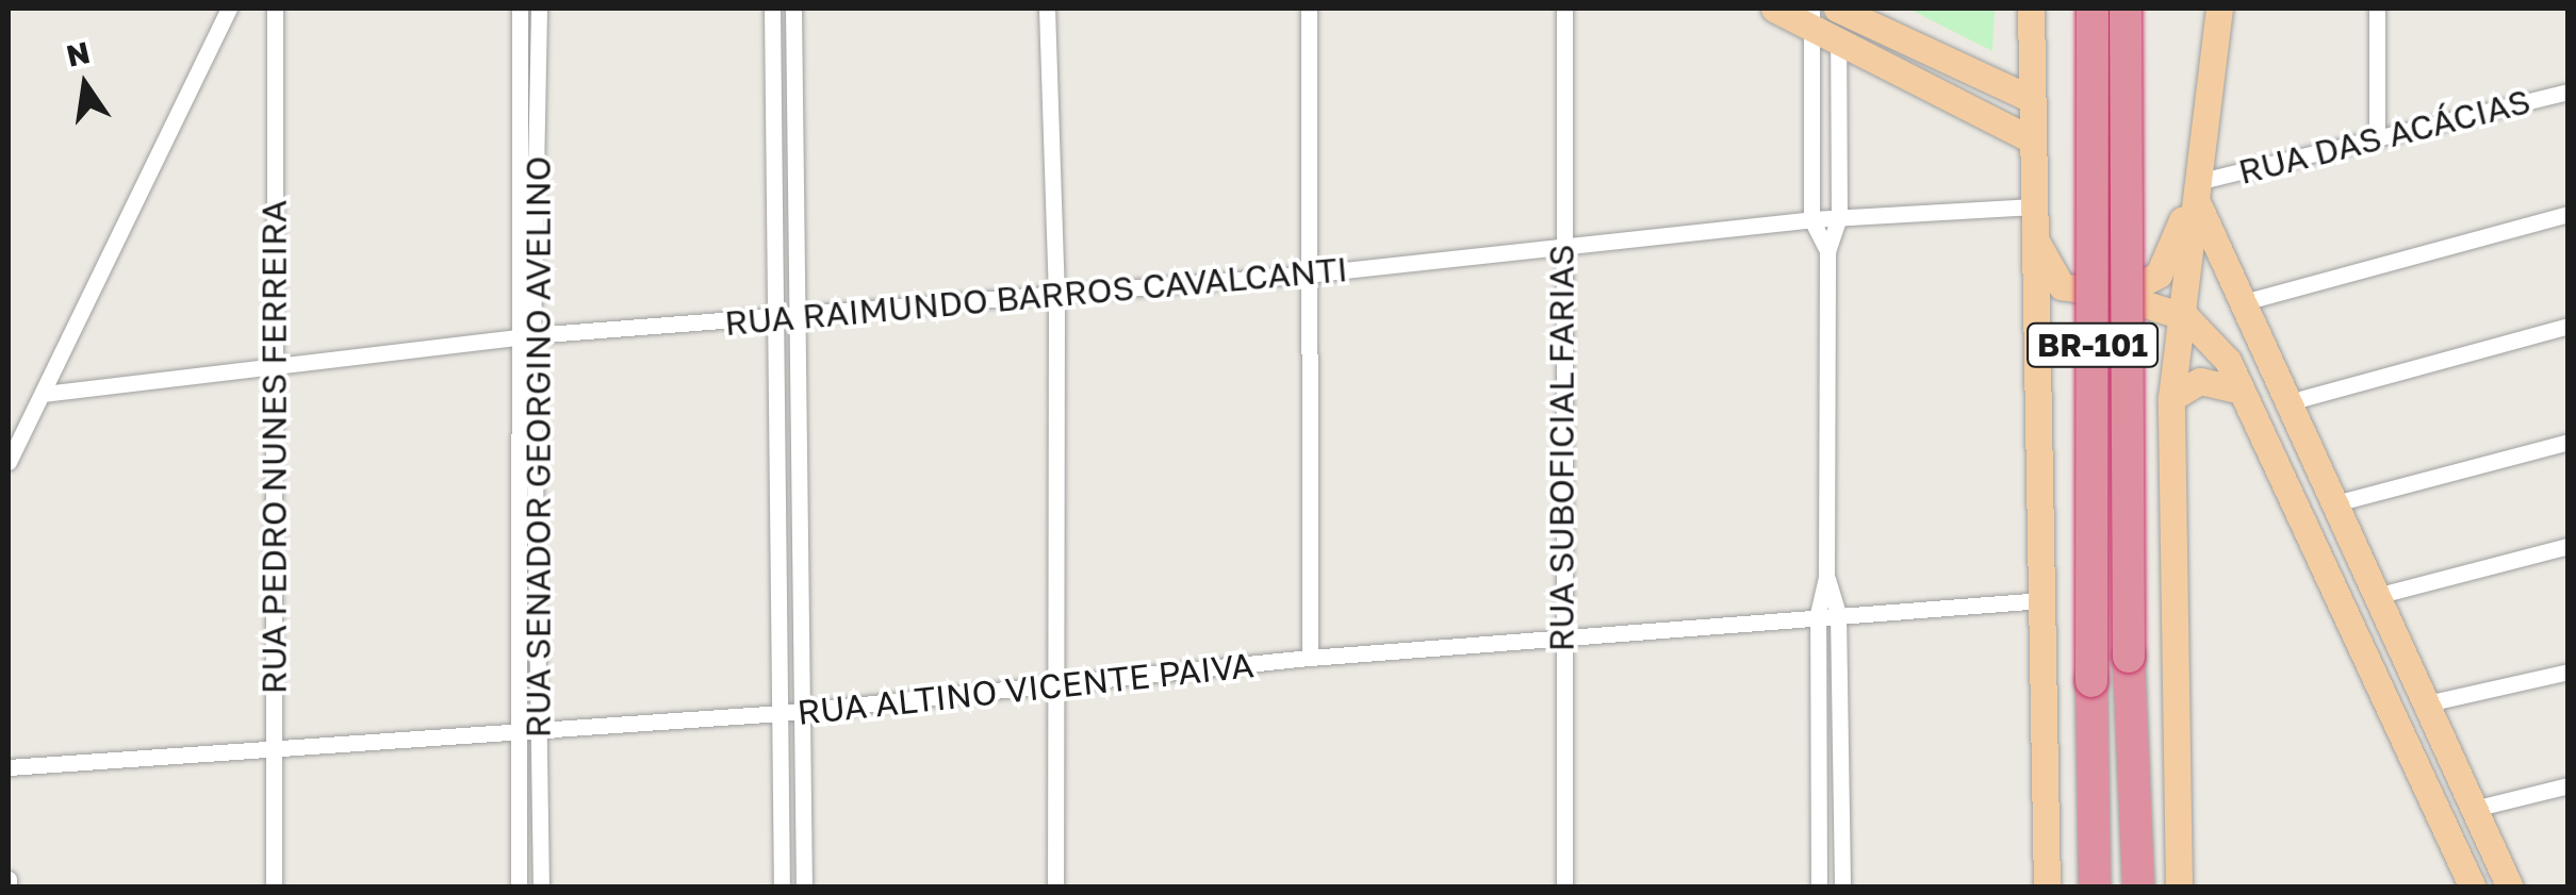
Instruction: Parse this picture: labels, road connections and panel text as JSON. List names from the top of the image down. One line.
{"streets":{"highway":["BR-101"],"street":["RUA DAS ACÁCIAS","RUA RAIMUNDO BARROS CAVALCANTI","RUA PEDRO NUNES FERREIRA","RUA SENADOR GEORGINO AVELINO","RUA SUBOFICIAL FARIAS","RUA ALTINO VICENTE PAIVA"]},"crossings":[["RUA RAIMUNDO BARROS CAVALCANTI","RUA PEDRO NUNES FERREIRA"],["RUA RAIMUNDO BARROS CAVALCANTI","RUA SENADOR GEORGINO AVELINO"],["RUA RAIMUNDO BARROS CAVALCANTI","RUA SUBOFICIAL FARIAS"],["RUA PEDRO NUNES FERREIRA","RUA ALTINO VICENTE PAIVA"],["RUA SENADOR GEORGINO AVELINO","RUA ALTINO VICENTE PAIVA"],["RUA SUBOFICIAL FARIAS","RUA ALTINO VICENTE PAIVA"]],"north":"top"}
